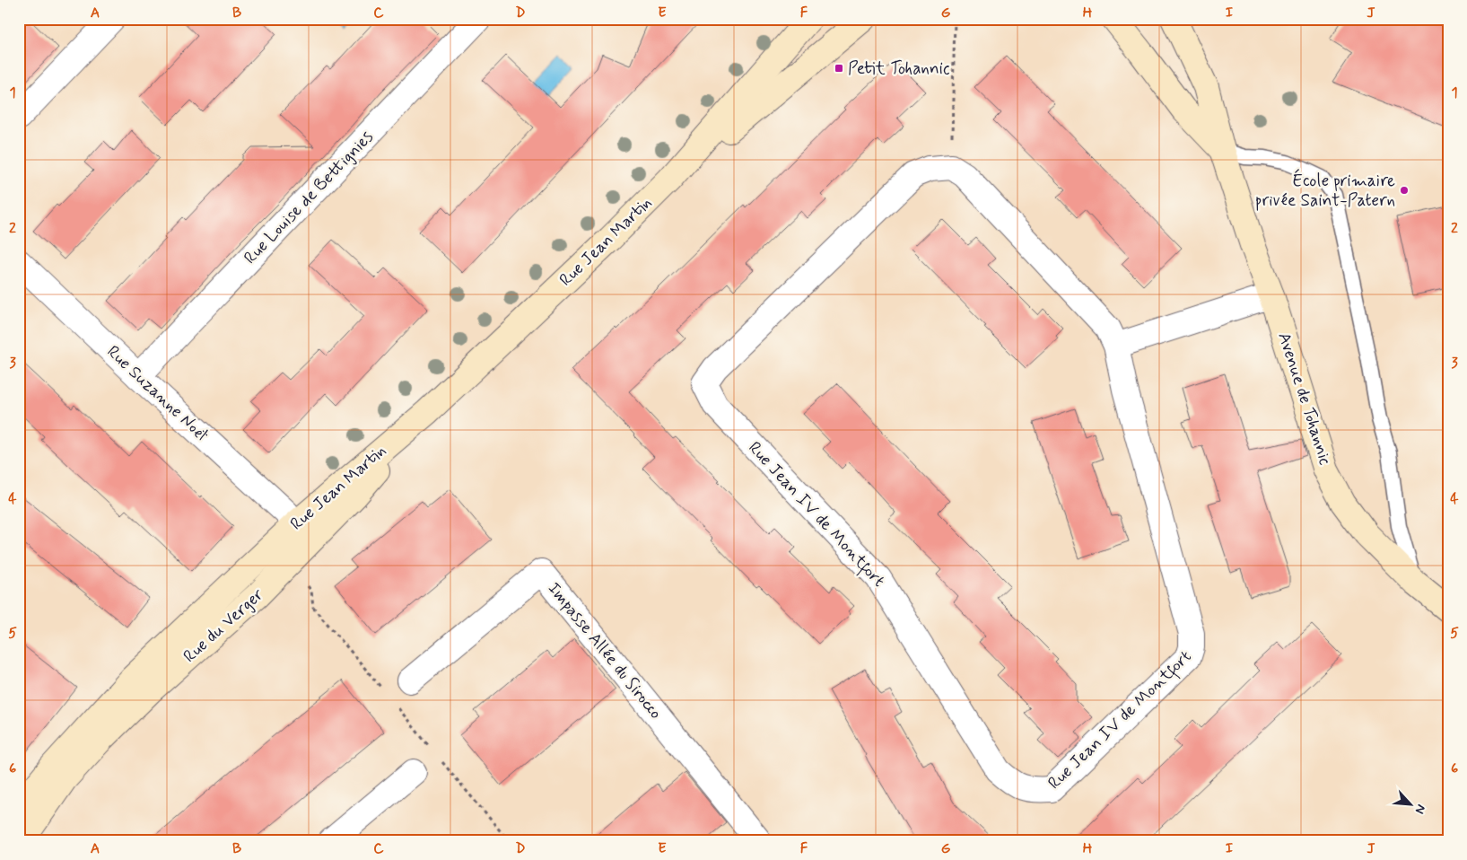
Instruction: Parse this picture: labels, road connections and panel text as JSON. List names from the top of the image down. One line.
{"streets":{"main road":["Rue Jean Martin","Avenue de Tohannic","Rue du Verger"],"street":["Rue Louise de Bettignies","Rue Suzanne Noël","Rue Jean IV de Montfort","Impasse Allée du Sirocco"]},"crossings":[["Rue Louise de Bettignies","Rue Suzanne Noël"],["Rue Jean Martin","Rue Suzanne Noël"],["Rue Jean Martin","Rue du Verger"]],"places":{"transit":["Petit Tohannic"],"other":["École primaire privée Saint-Patern"]},"north":"bottom right","grid":{"columns":["A","B","C","D","E","F","G","H","I","J"],"rows":["1","2","3","4","5","6"]}}
